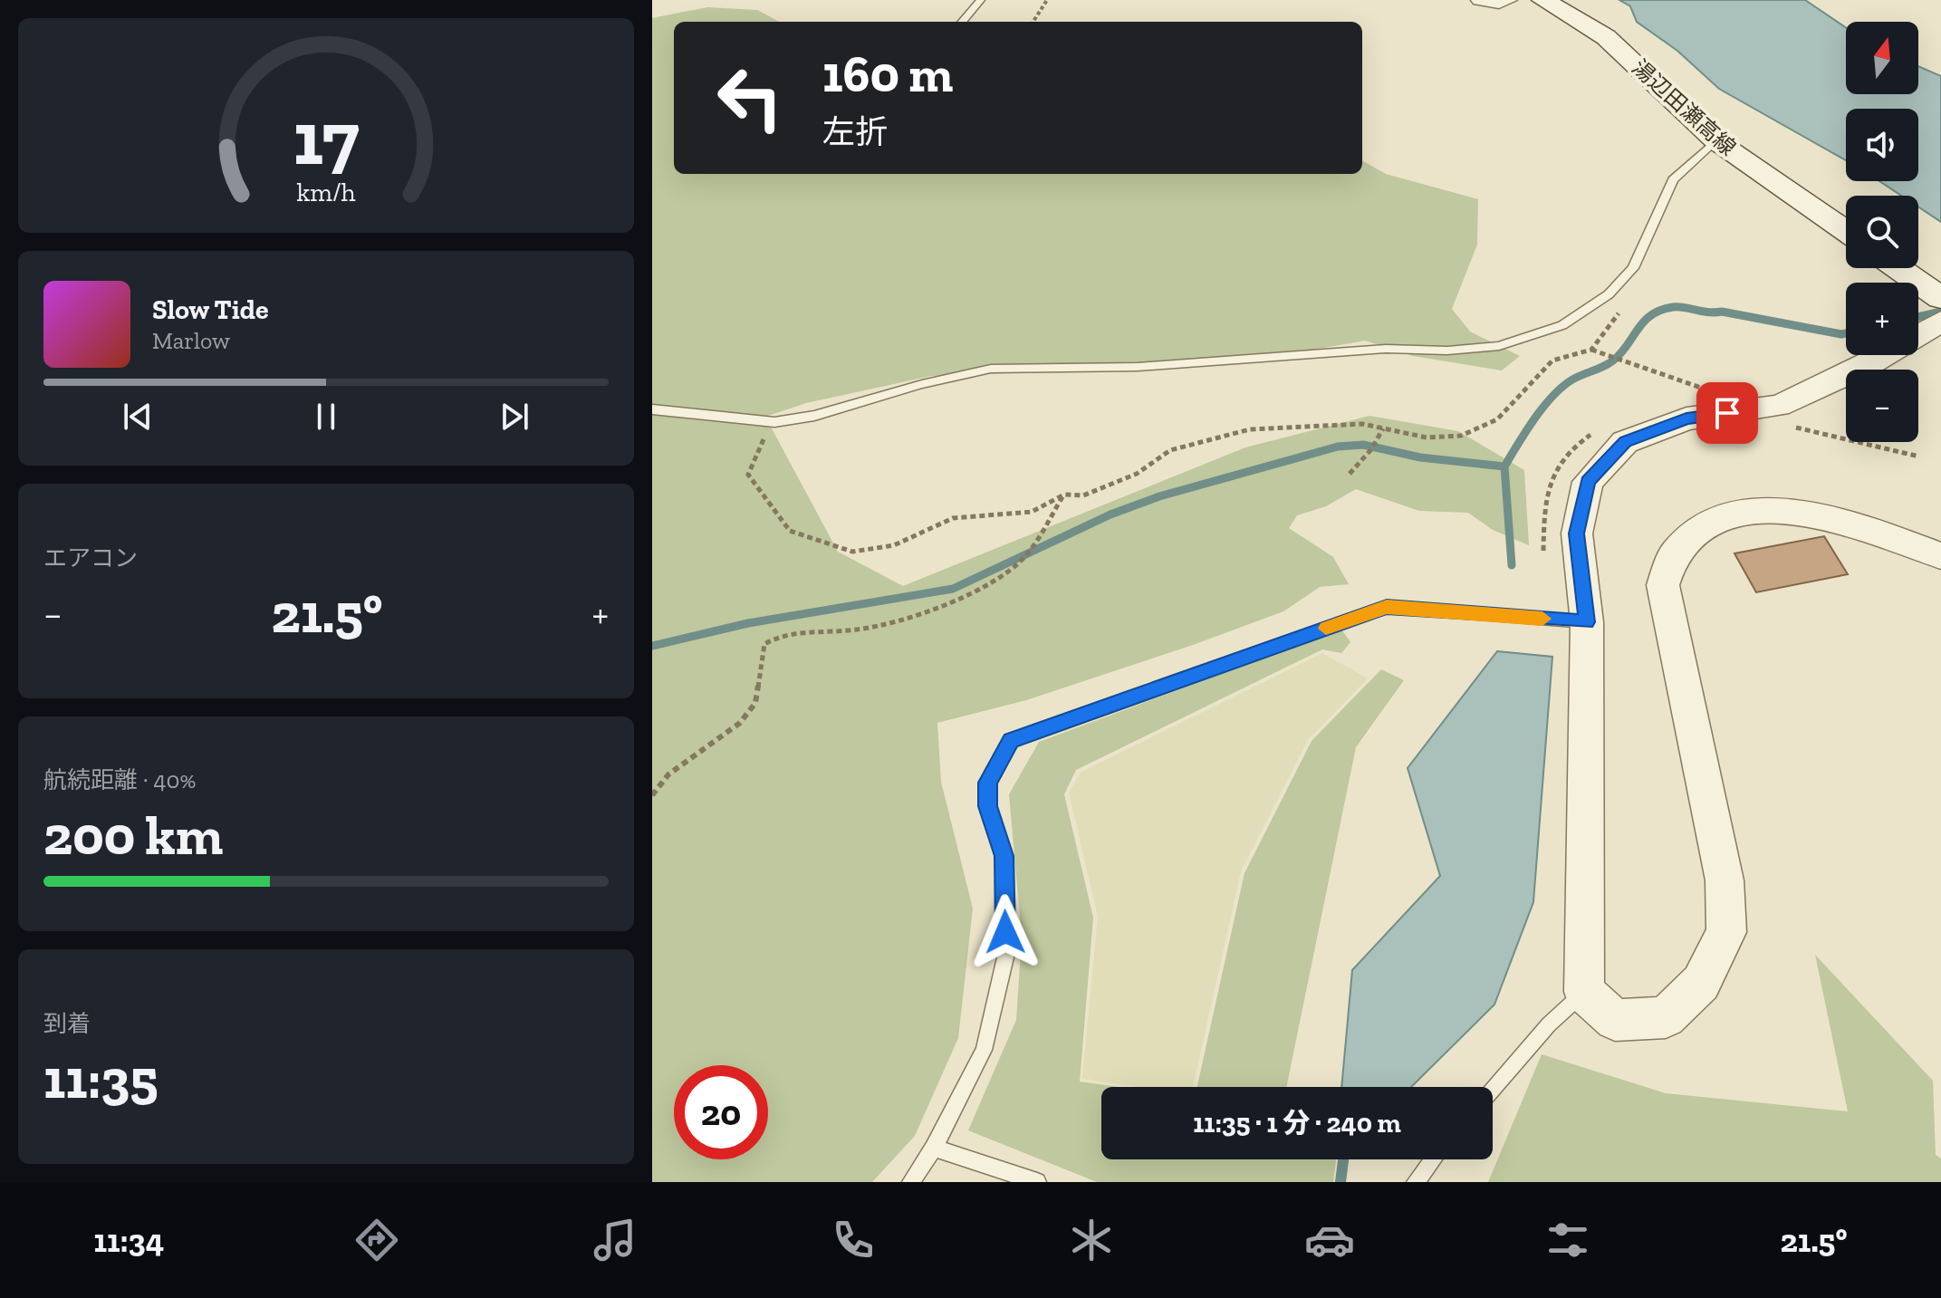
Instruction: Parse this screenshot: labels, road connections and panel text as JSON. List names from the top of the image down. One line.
{"streets":{"main road":["湯辺田瀬高線"]},"north":"top","page":{"map_buttons":["+","−"],"turn":["160 m","左折"],"song":["Slow Tide","Marlow"],"tile":["エアコン",["航続距離 · 40%","200 km"],["到着","11:35"]],"heat":["−","21.5°","+"],"limit":"20","trip":"11:35 · 1 分 · 240 m","tabs":["11:34","21.5°"],"gauge":["17","km/h"]}}
